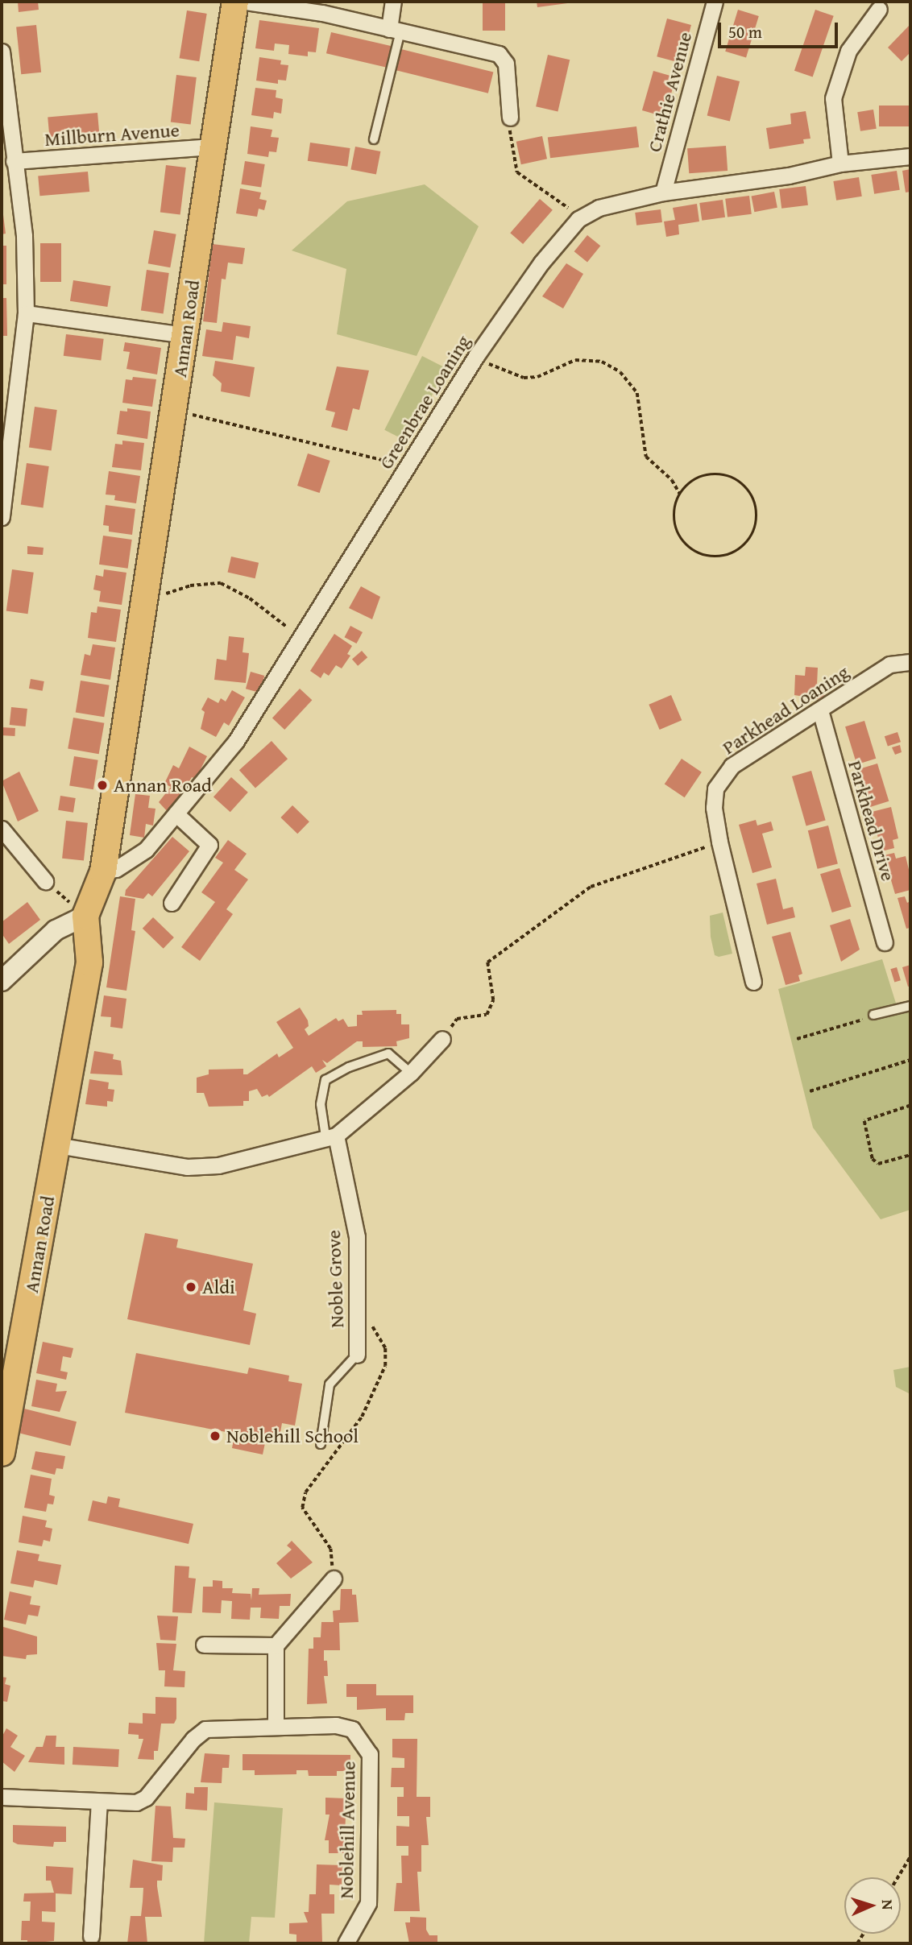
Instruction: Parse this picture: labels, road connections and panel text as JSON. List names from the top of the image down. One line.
{"streets":{"main road":["Annan Road"],"street":["Crathie Avenue","Millburn Avenue","Greenbrae Loaning","Parkhead Loaning","Parkhead Drive","Noble Grove","Noblehill Avenue"]},"crossings":[["Crathie Avenue","Greenbrae Loaning"],["Millburn Avenue","Annan Road"],["Annan Road","Greenbrae Loaning"],["Parkhead Loaning","Parkhead Drive"]],"places":["Annan Road","Aldi","Noblehill School"],"scale_bar":"50 m","north":"right"}
